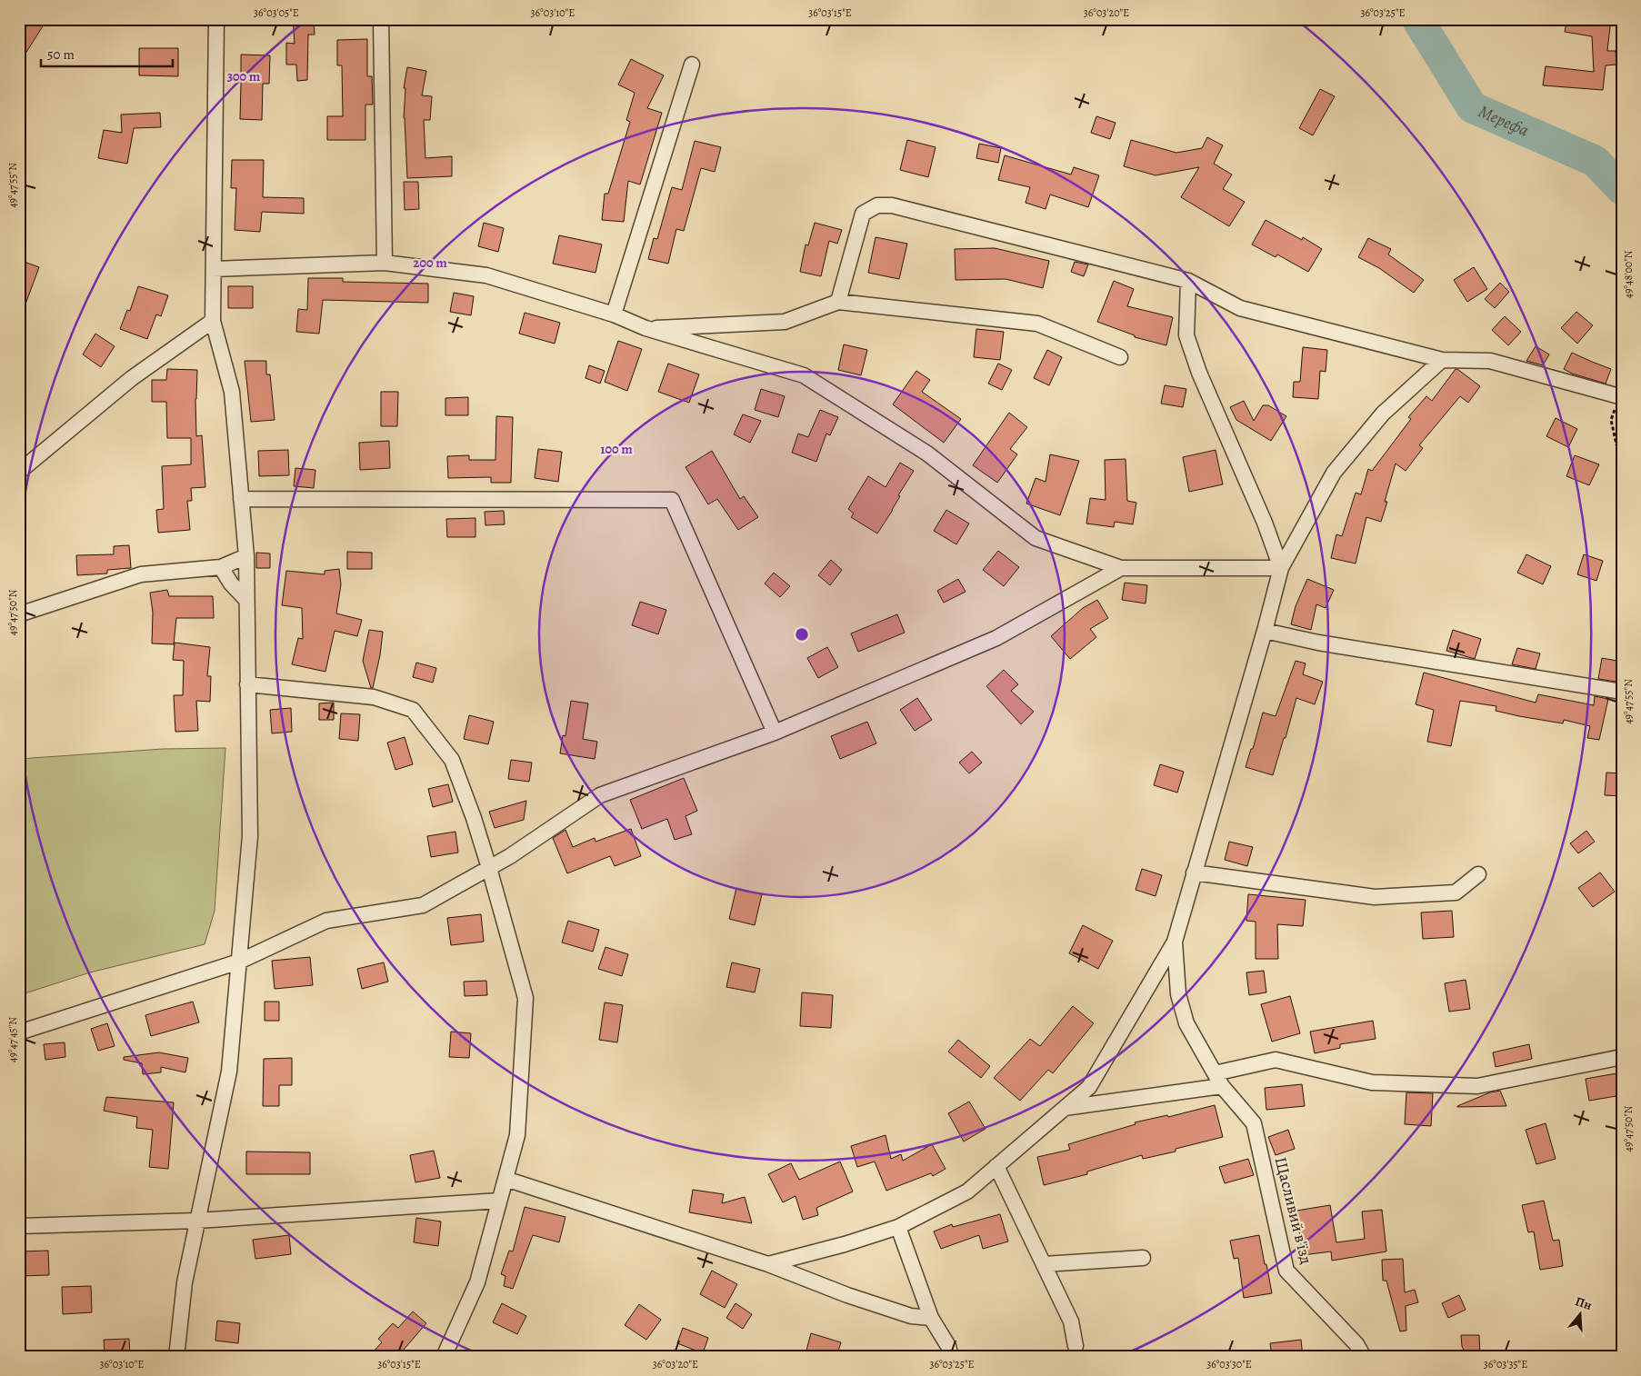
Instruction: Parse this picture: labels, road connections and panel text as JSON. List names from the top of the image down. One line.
{"streets":{"street":["Щасливий в'їзд"]},"water":["Мерефа"],"scale_bar":"50 m","north":"top","coordinates":["36°03'05\"E","36°03'10\"E","36°03'15\"E","36°03'20\"E","36°03'25\"E","49°47'55\"N","49°48'00\"N","49°47'50\"N","49°47'45\"N","36°03'30\"E","36°03'35\"E"],"rings":["300 m","200 m","100 m"]}
